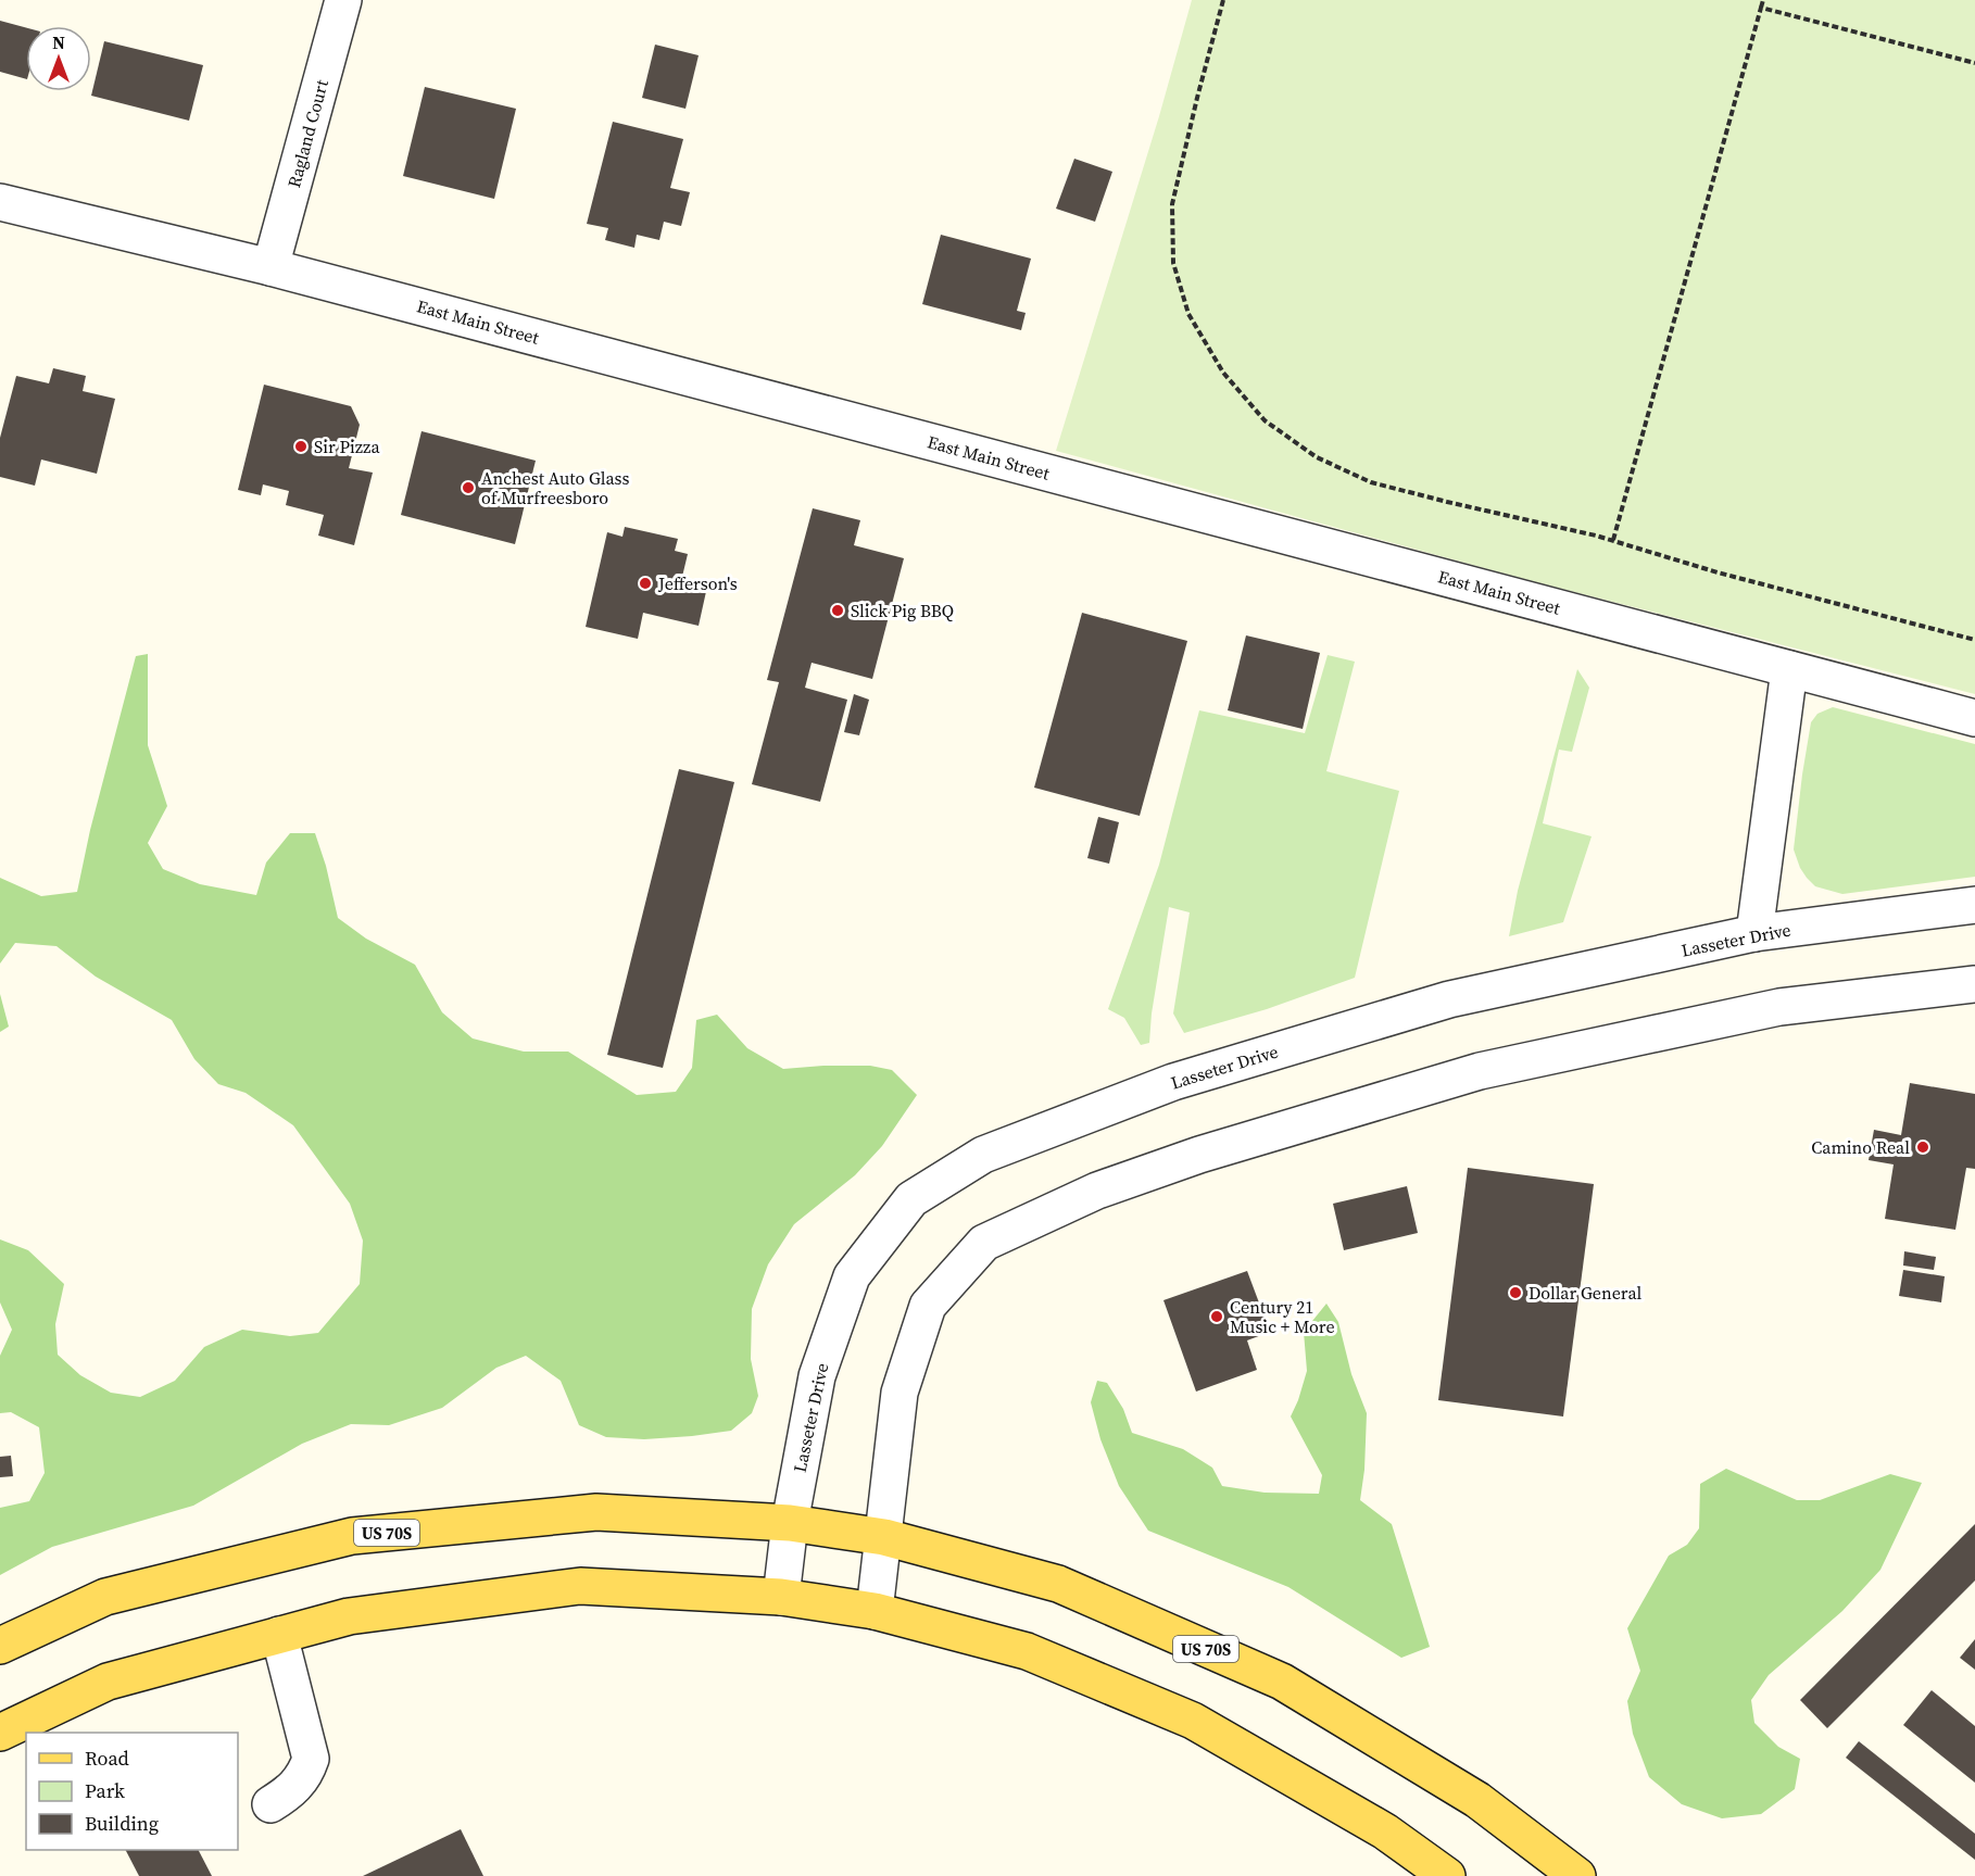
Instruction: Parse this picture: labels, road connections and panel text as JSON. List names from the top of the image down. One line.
{"streets":{"main road":["US 70S"],"street":["Ragland Court","East Main Street","Lasseter Drive"]},"crossings":[["Ragland Court","East Main Street"],["Lasseter Drive","US 70S"]],"places":["Sir Pizza","Anchest Auto Glass of Murfreesboro","Jefferson's","Slick Pig BBQ","Camino Real","Dollar General","Century 21 Music + More"],"legend":["Road","Park","Building"],"north":"top"}
